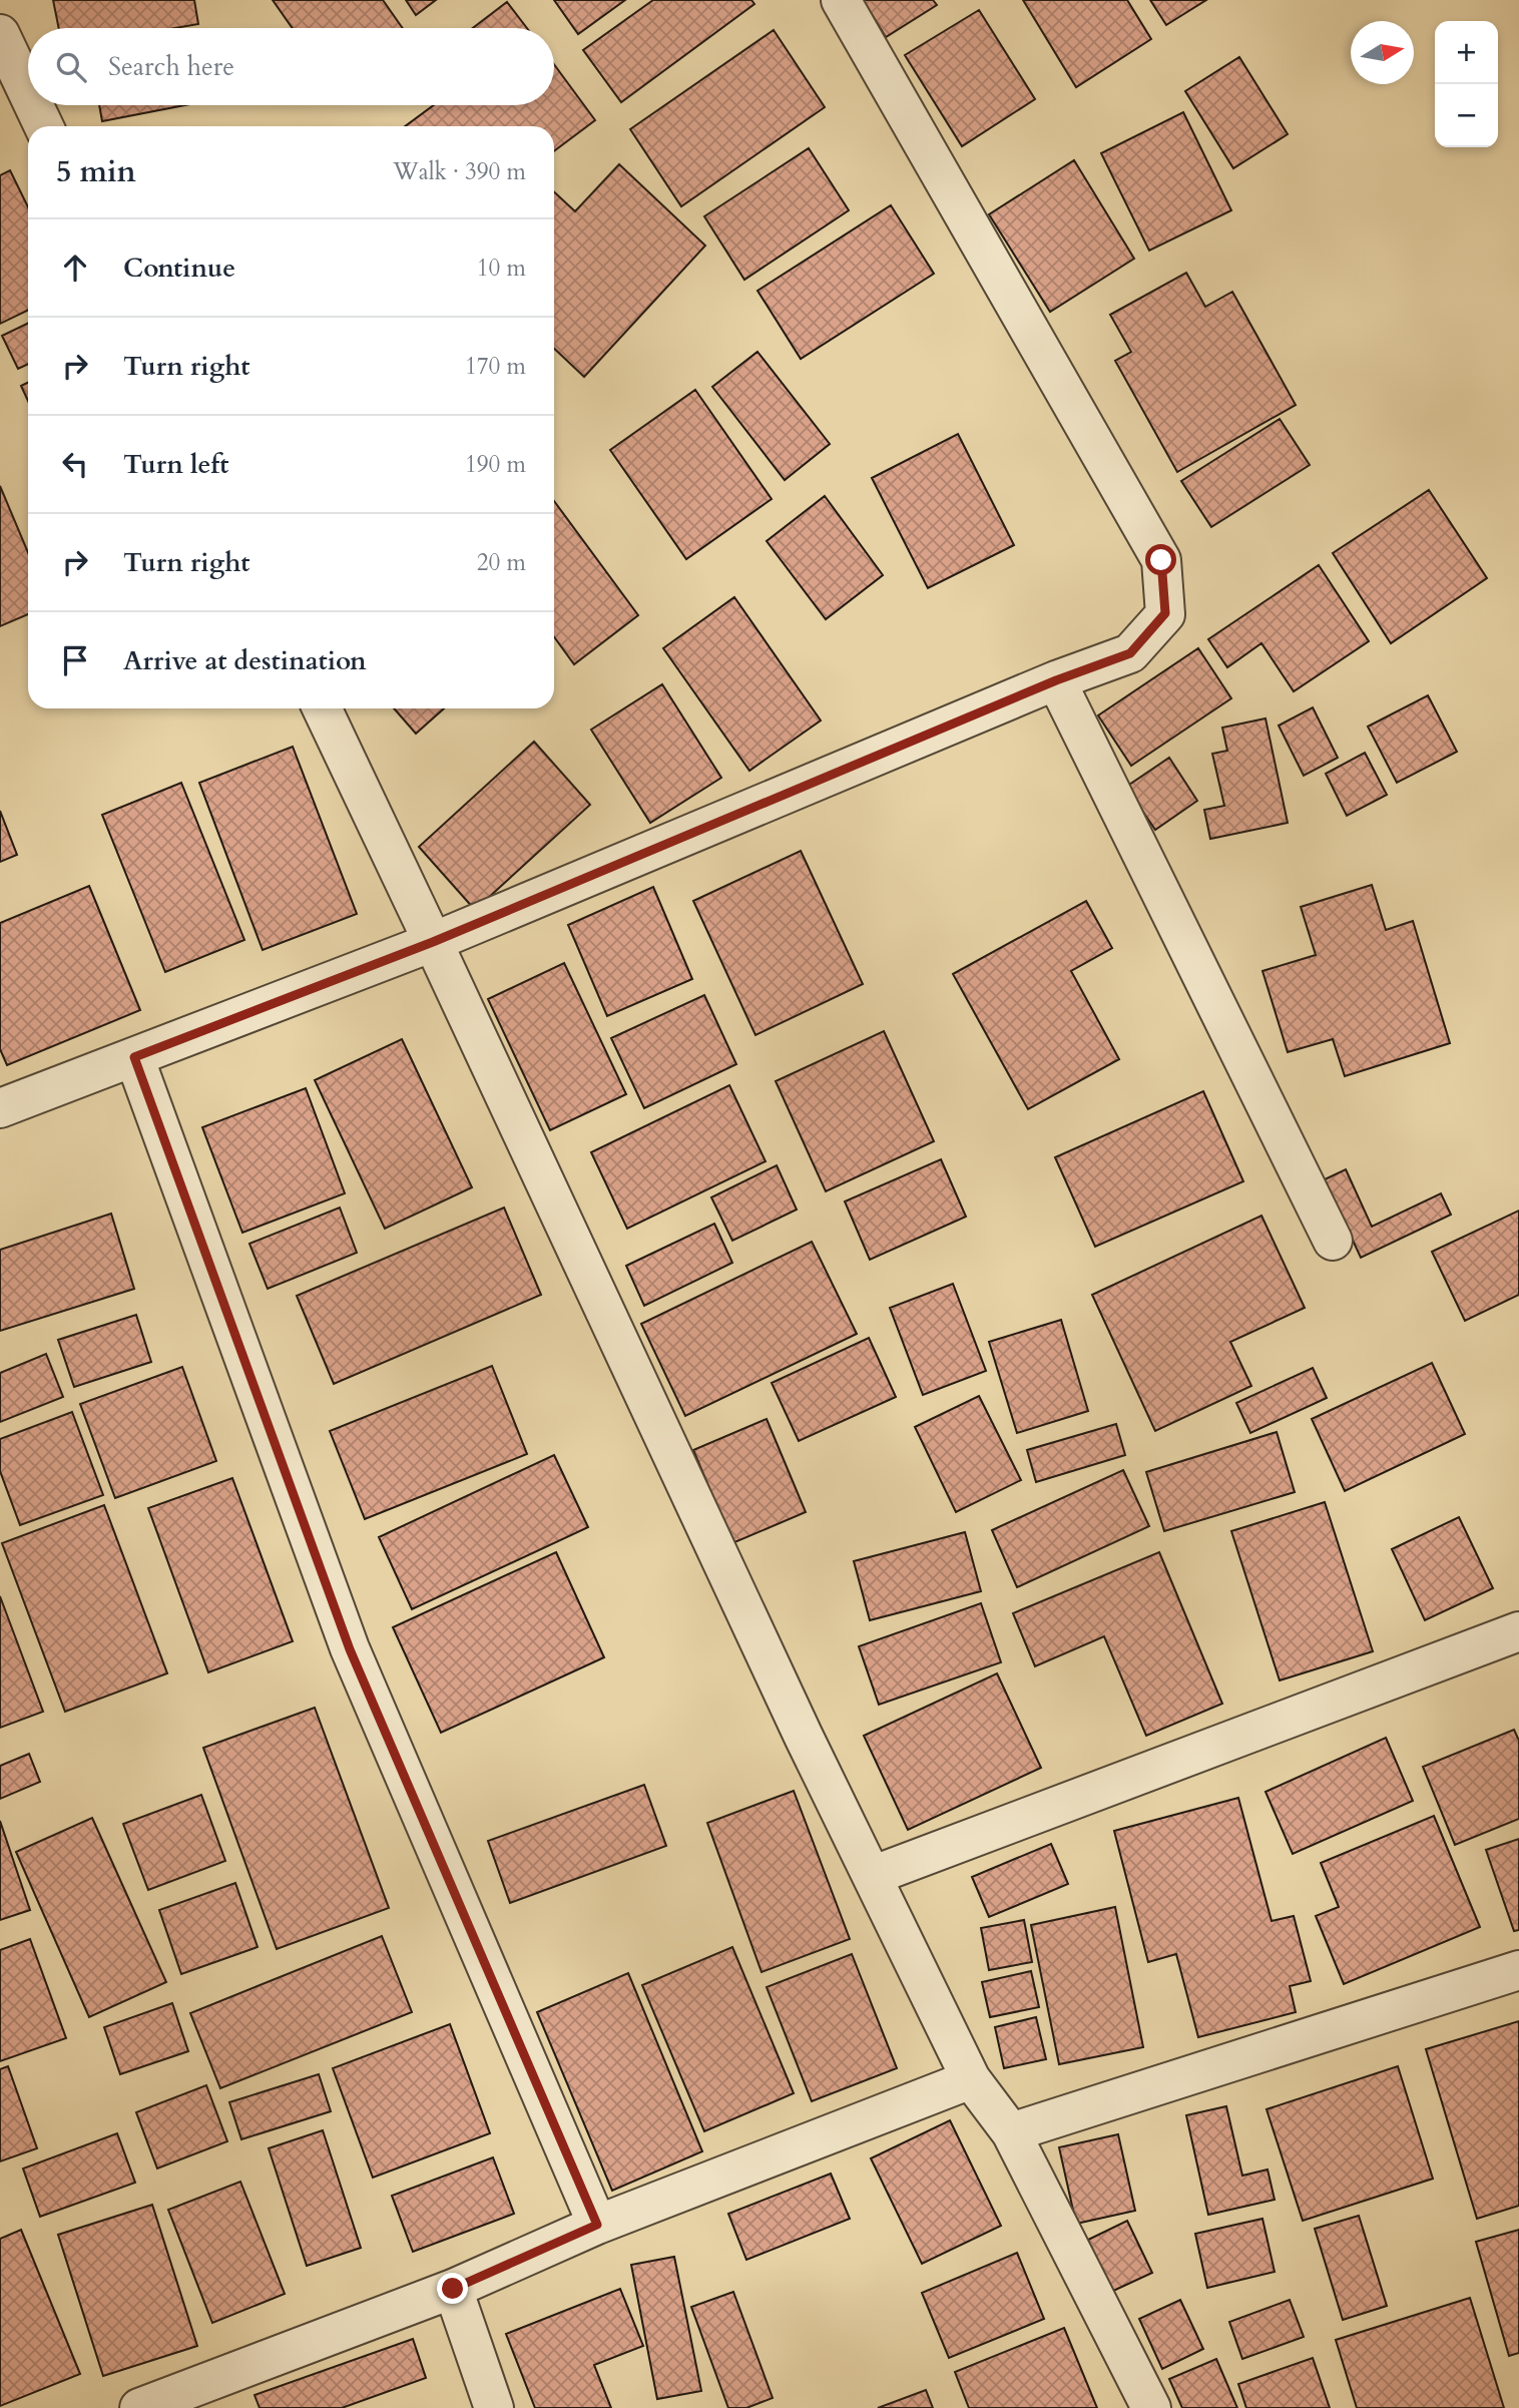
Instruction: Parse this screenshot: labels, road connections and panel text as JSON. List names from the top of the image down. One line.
{"north":"right","page":{"map_buttons":["+","−"],"search":"Search here","heading":["5 min","Walk · 390 m"],"list":[["Continue","10 m"],["Turn right","170 m"],["Turn left","190 m"],["Turn right","20 m"],"Arrive at destination"]}}
